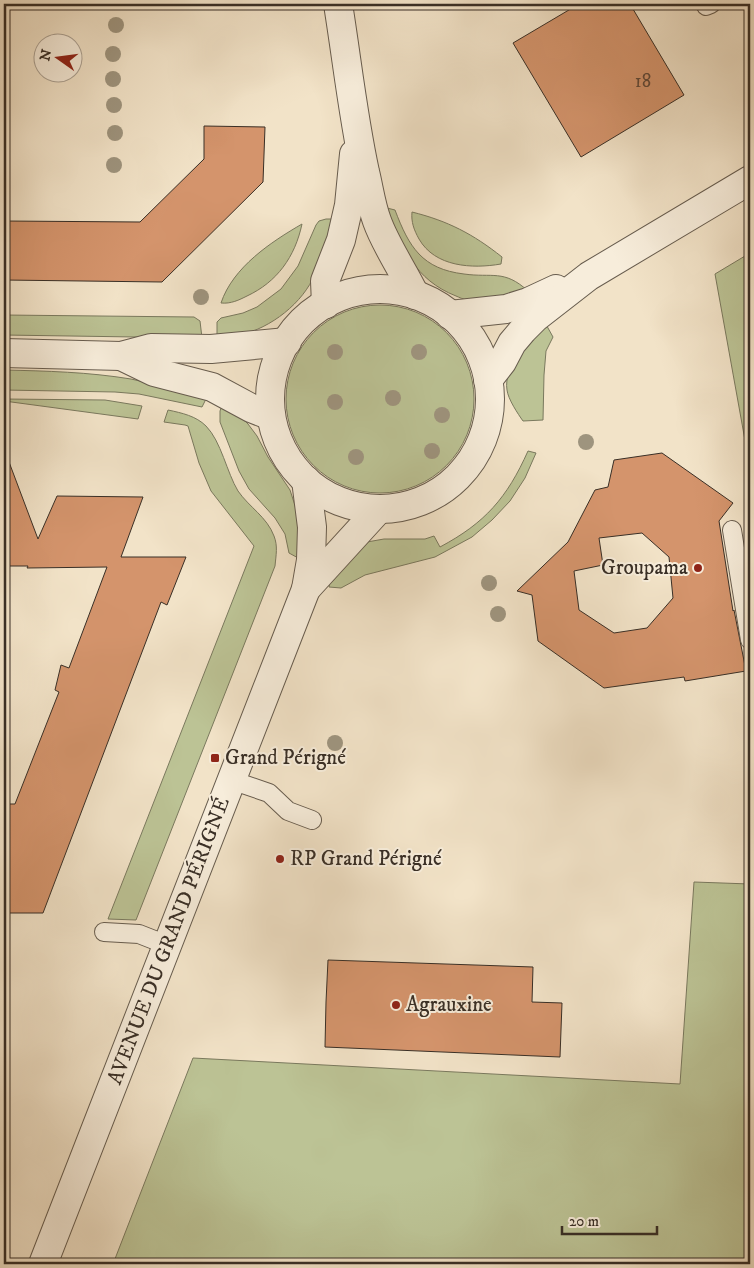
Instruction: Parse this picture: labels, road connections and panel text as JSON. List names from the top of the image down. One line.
{"streets":{"street":["AVENUE DU GRAND PÉRIGNÉ"]},"places":{"other":["Groupama","RP Grand Périgné","Agrauxine"],"transit":["Grand Périgné"]},"house_numbers":["18"],"scale_bar":"20 m","north":"left"}
